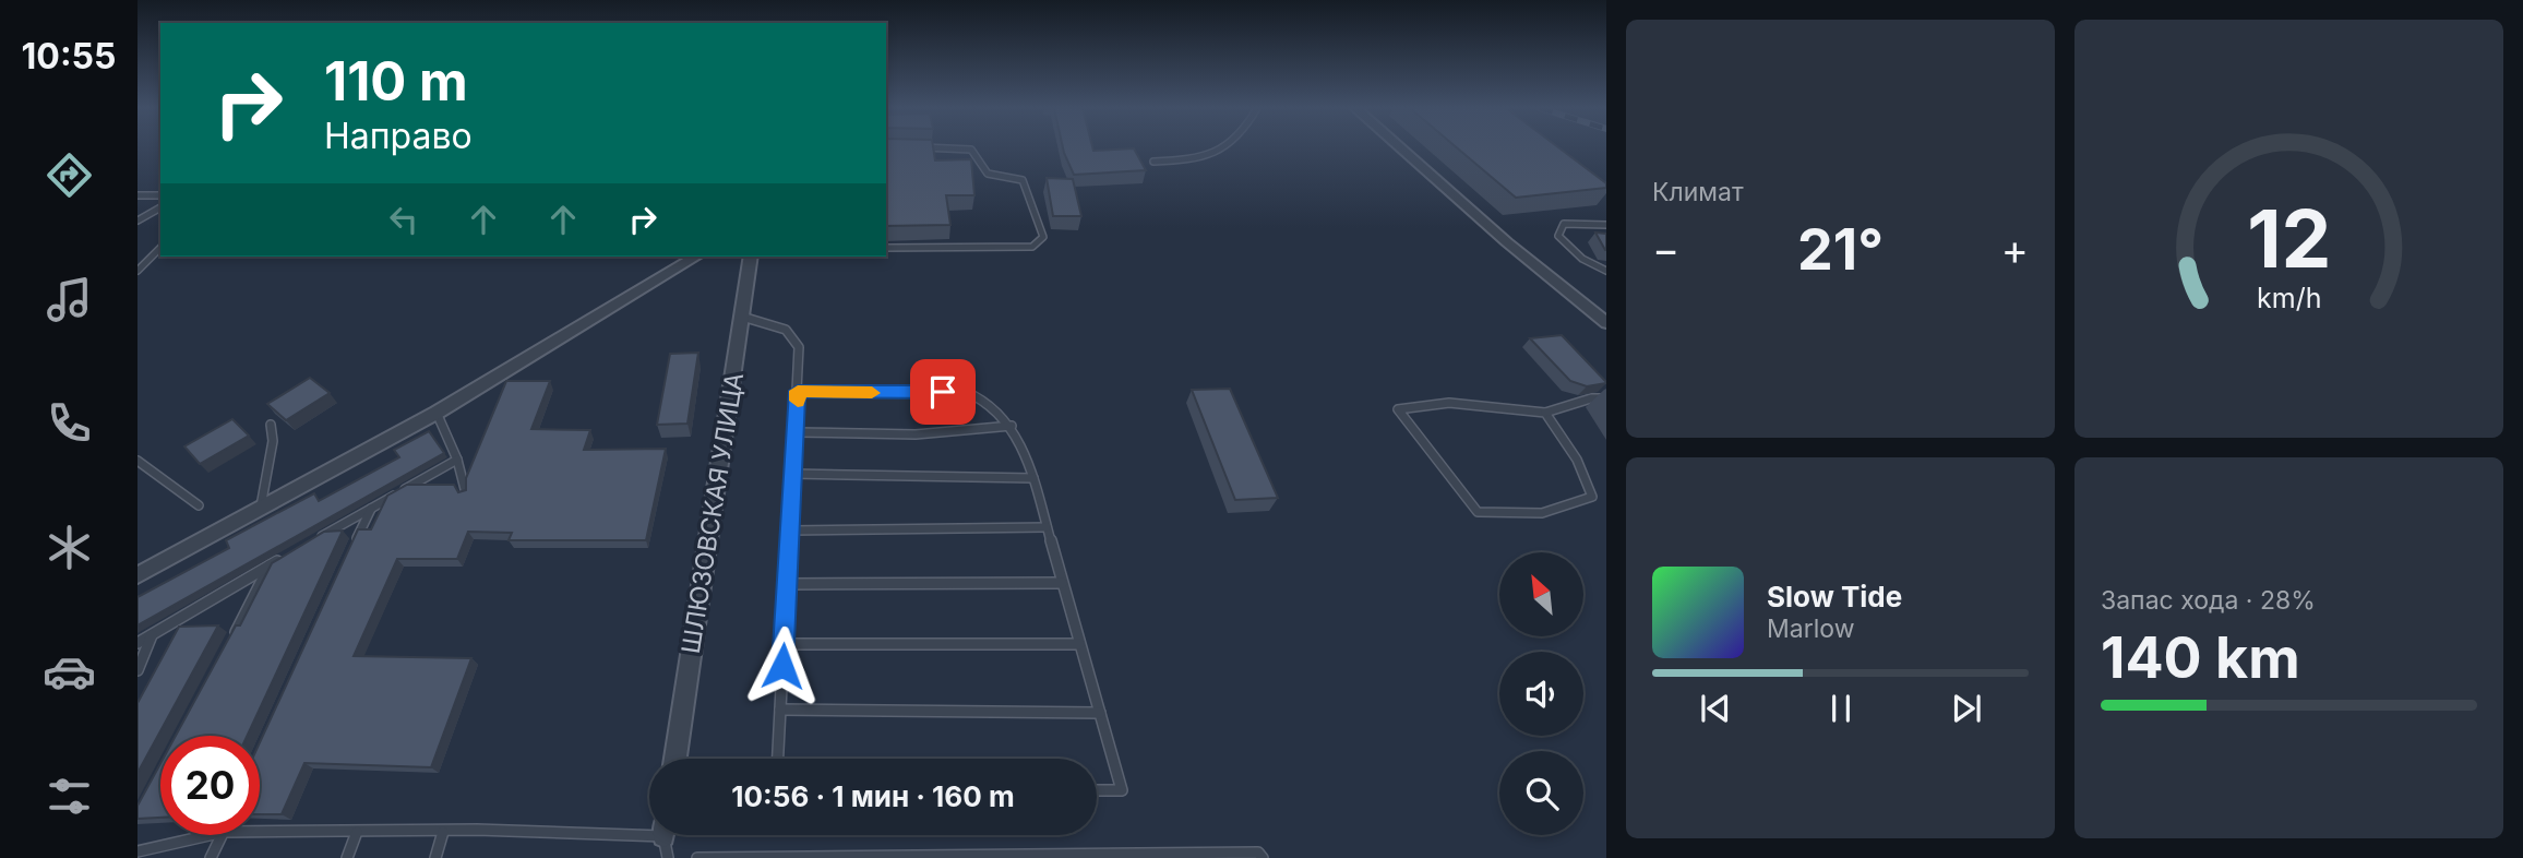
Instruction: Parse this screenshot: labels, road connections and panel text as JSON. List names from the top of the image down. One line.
{"streets":{"street":["ШЛЮЗОВСКАЯ УЛИЦА"]},"north":"top left","page":{"tabs":"10:55","tile":["Климат",["Запас хода · 28%","140 km"]],"turn":["110 m","Направо"],"heat":["−","21°","+"],"song":["Slow Tide","Marlow"],"limit":"20","trip":"10:56 · 1 мин · 160 m","gauge":["12","km/h"]}}
